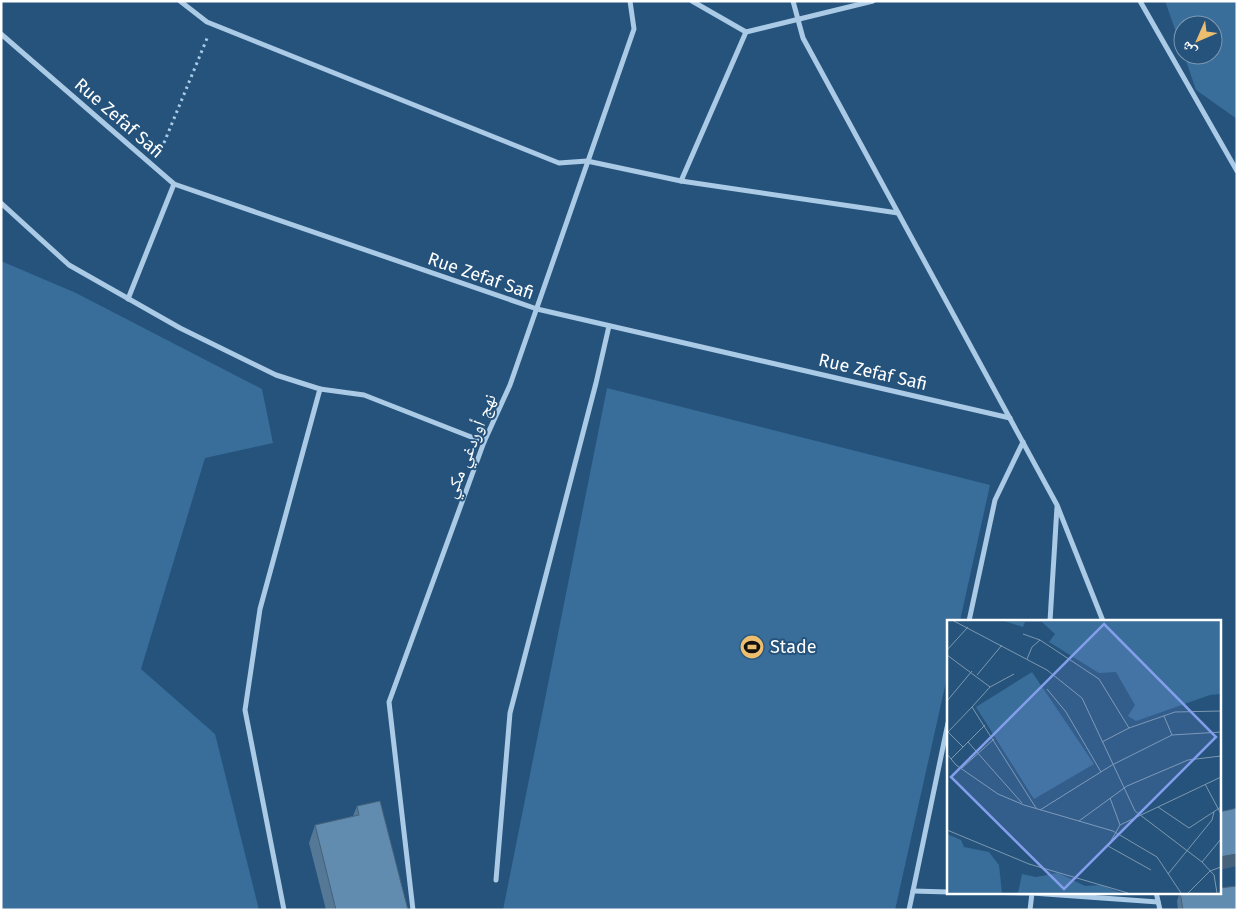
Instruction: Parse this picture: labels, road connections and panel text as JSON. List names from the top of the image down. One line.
{"streets":{"street":["Rue Zefaf Safi","نهج أوردغي مكي"]},"crossings":[["Rue Zefaf Safi","نهج أوردغي مكي"]],"places":{"sports":["Stade"]},"north":"bottom left"}
